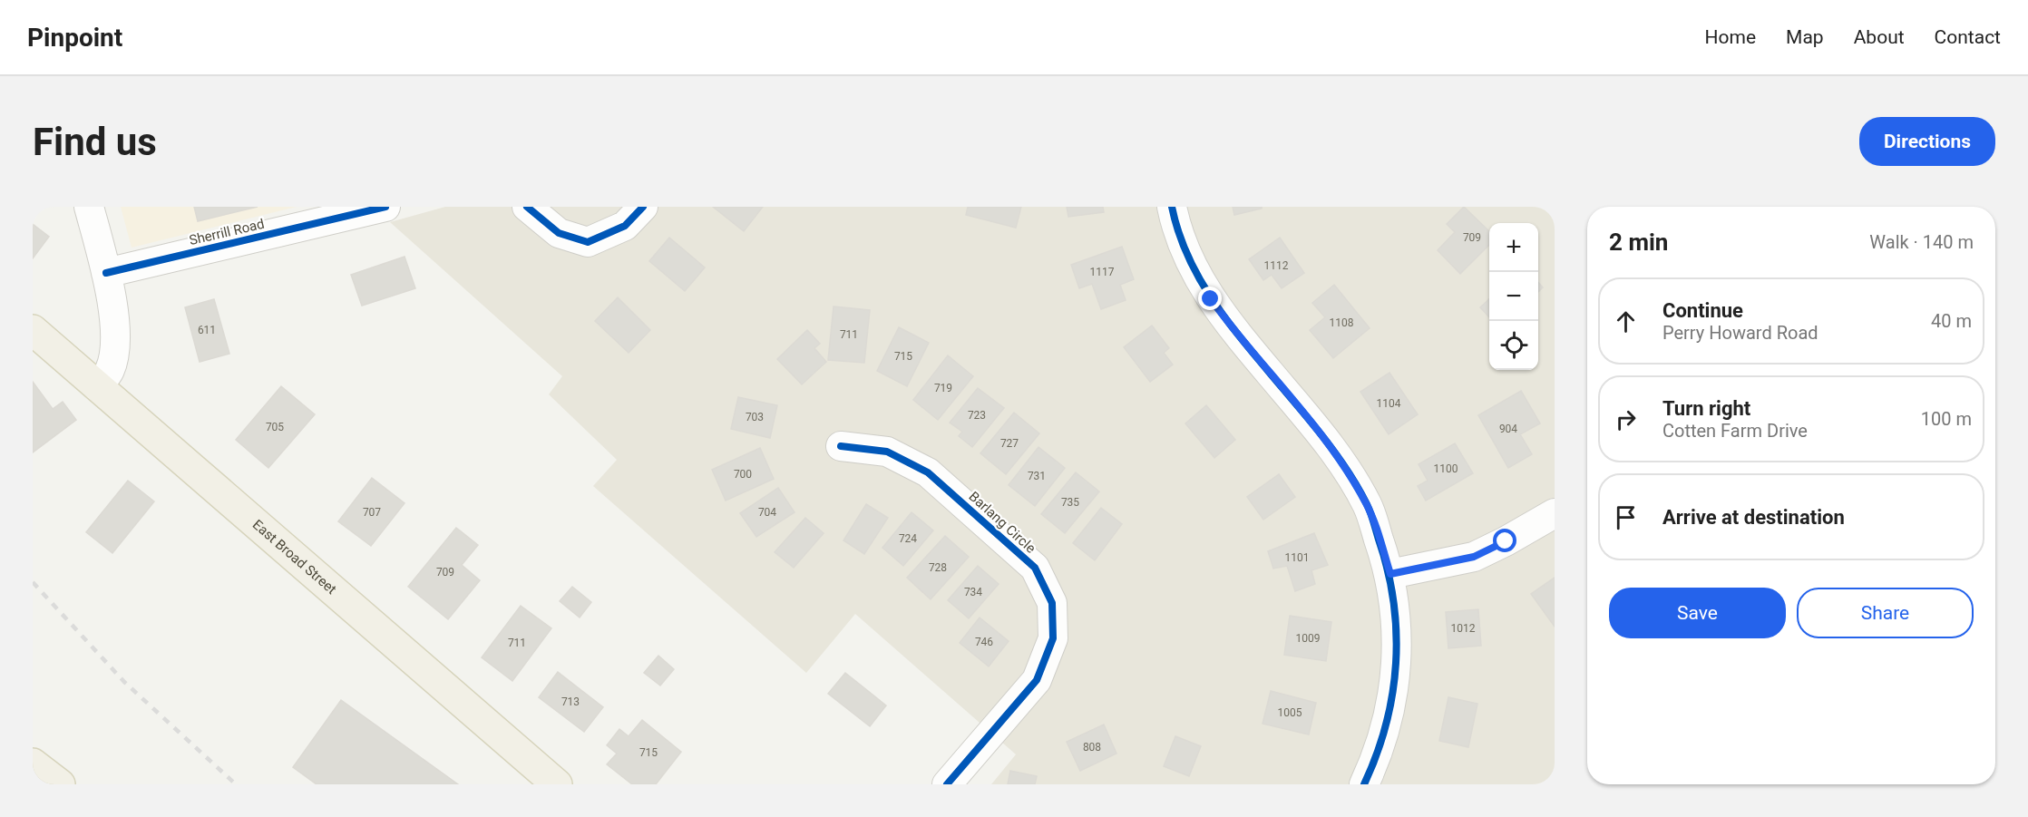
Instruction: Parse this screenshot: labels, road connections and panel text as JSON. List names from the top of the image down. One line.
{"streets":{"main road":["East Broad Street"],"street":["Sherrill Road","Barlang Circle"]},"house_numbers":["709","1112","1117","1108","611","711","715","719","1104","723","703","705","904","727","1100","700","731","735","707","704","724","1101","728","709","734","1012","1009","746","711","713","1005","808","715"],"page":{"header":"Pinpoint","nav":["Home","Map","About","Contact"],"buttons":["Directions",["Save","Share"]],"title":"Find us","heading":["2 min","Walk · 140 m"],"map_buttons":["+","−"],"list":[["Continue","Perry Howard Road","40 m"],["Turn right","Cotten Farm Drive","100 m"],"Arrive at destination"]}}
